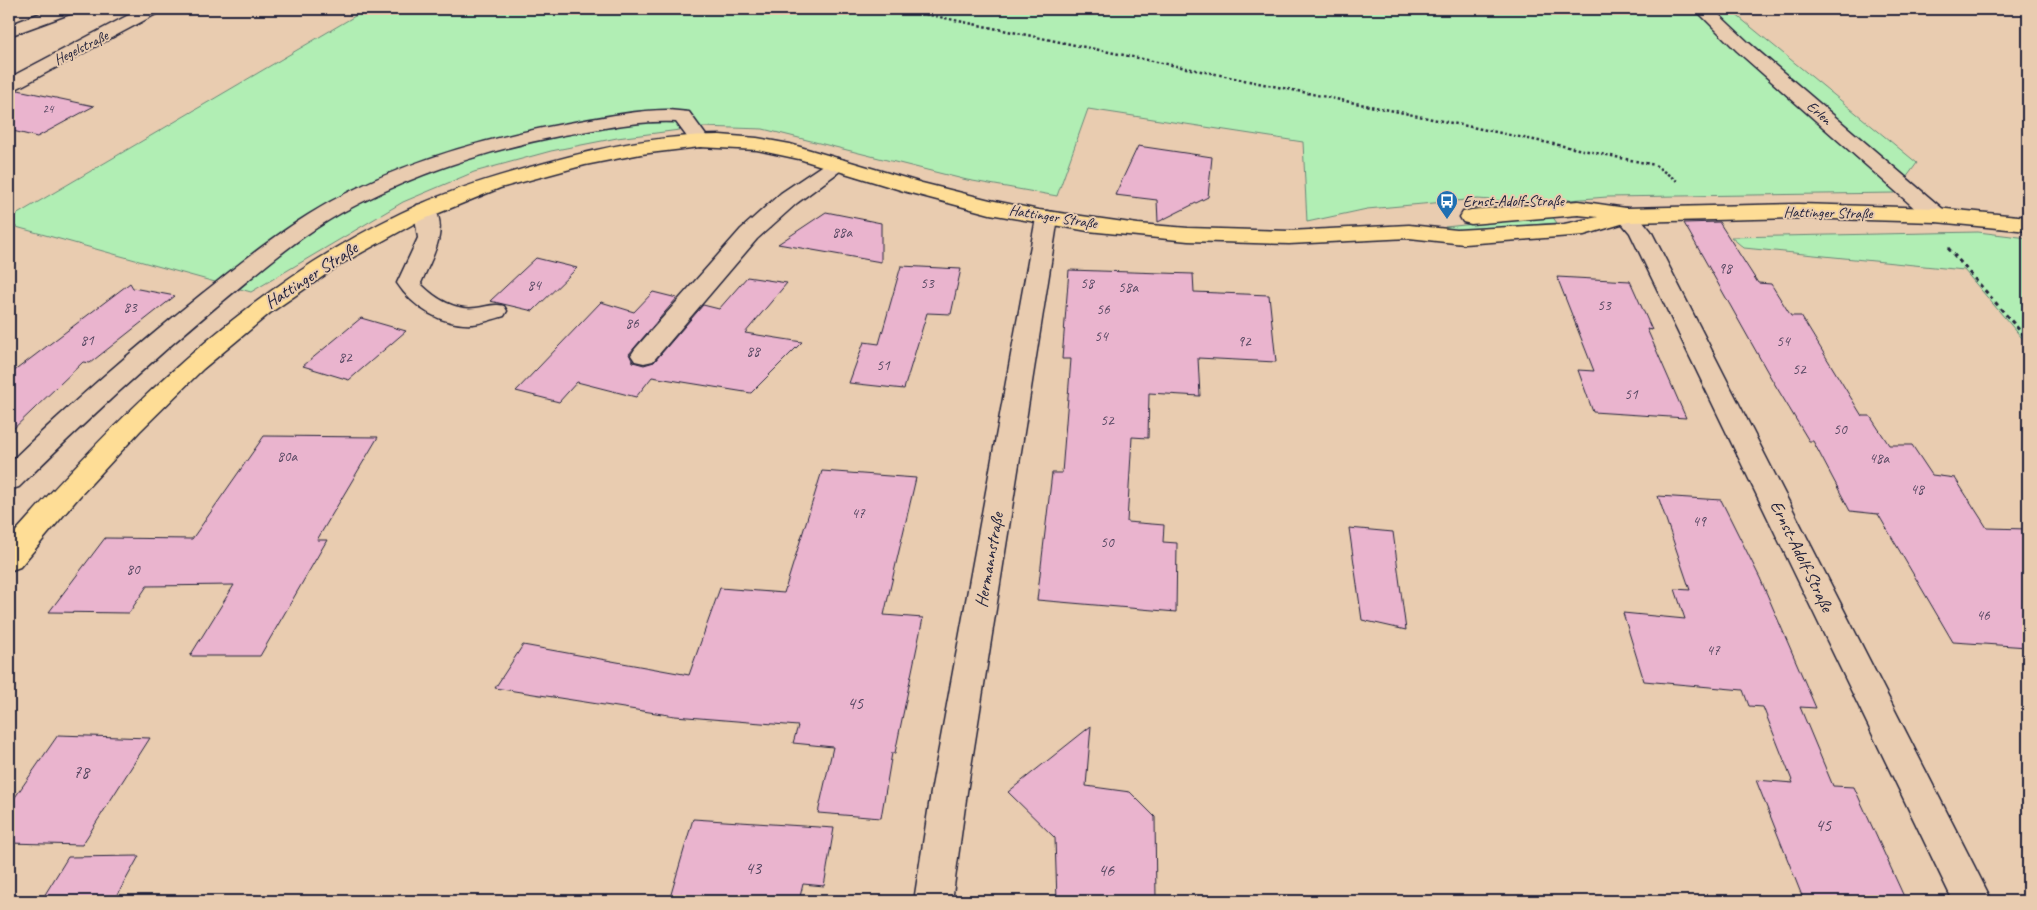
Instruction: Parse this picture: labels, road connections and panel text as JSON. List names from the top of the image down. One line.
{"streets":{"main road":["Hattinger Straße"],"street":["Hegelstraße","Erlen","Ernst-Adolf-Straße","Hermannstraße"]},"crossings":[["Erlen","Hattinger Straße"],["Hattinger Straße","Ernst-Adolf-Straße"],["Hattinger Straße","Hermannstraße"]],"places":{"bus stop":["Ernst-Adolf-Straße"]},"house_numbers":["24","88a","98","53","58","84","58a","53","83","56","86","54","81","92","54","88","82","51","52","51","52","50","80a","48a","48","47","49","50","80","46","47","45","78","45","43","46"]}
